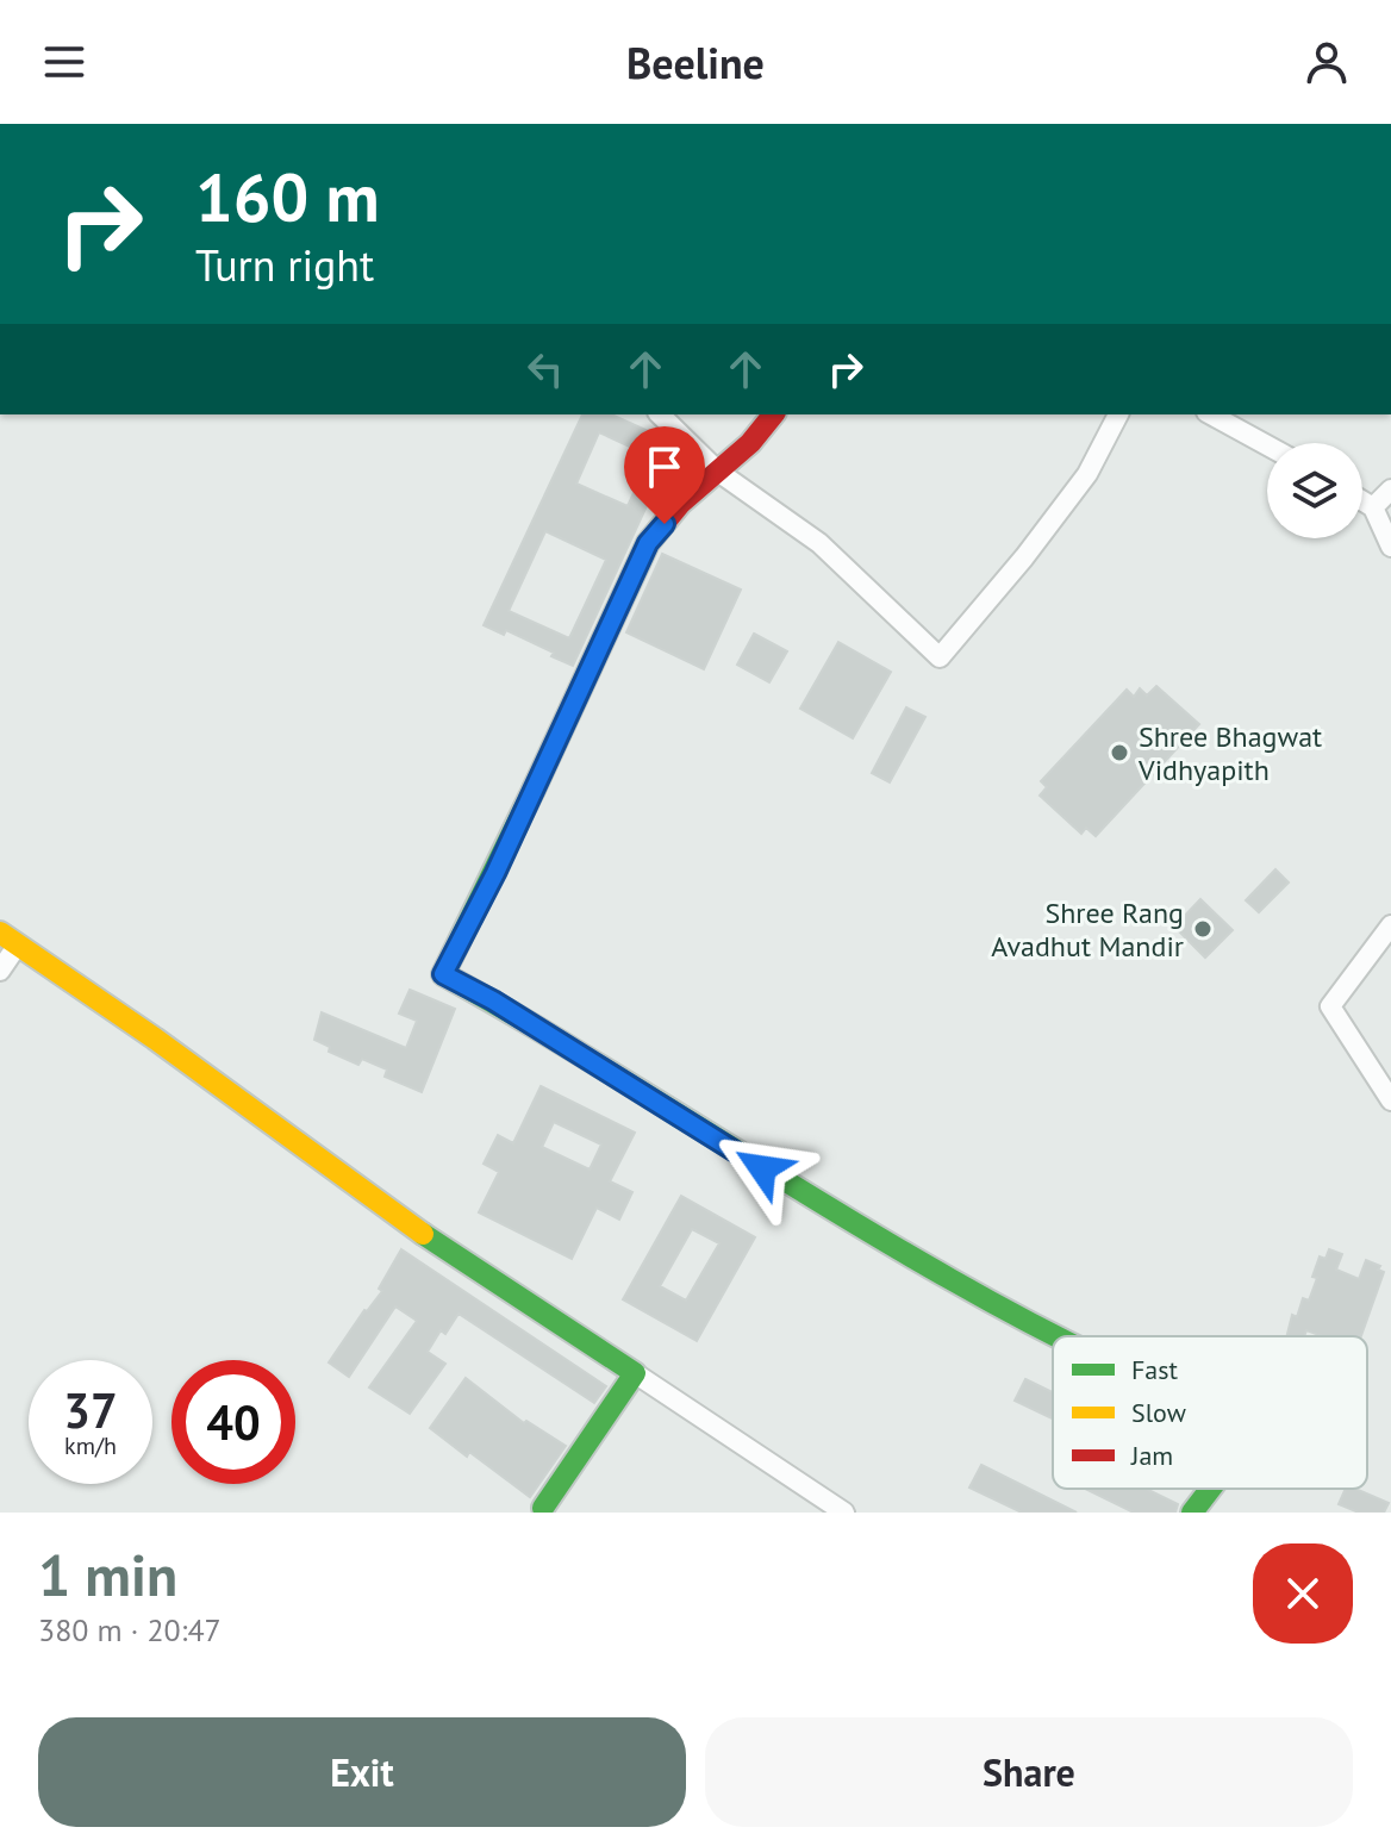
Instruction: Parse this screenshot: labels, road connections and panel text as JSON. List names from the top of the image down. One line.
{"places":["Shree Bhagwat Vidhyapith","Shree Rang Avadhut Mandir"],"legend":["Fast","Slow","Jam"],"page":{"header":"Beeline","turn":["160 m","Turn right"],"speed":"37 km/h","limit":"40","heading":["1 min","380 m · 20:47"],"buttons":["Exit","Share"]}}
